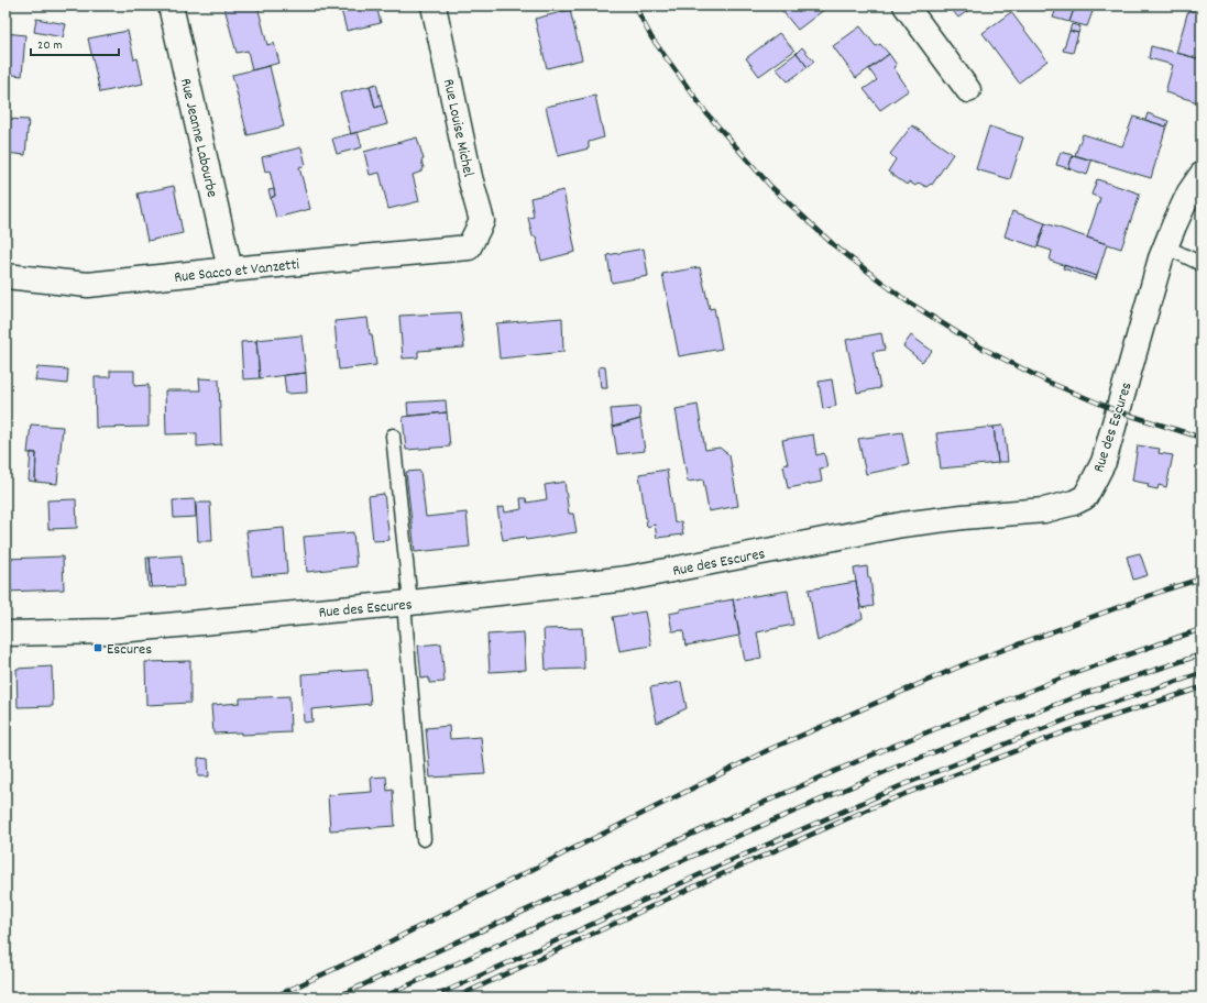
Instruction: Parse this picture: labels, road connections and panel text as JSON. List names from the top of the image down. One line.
{"streets":{"street":["Rue Louise Michel","Rue Jeanne Labourbe","Rue Sacco et Vanzetti","Rue des Escures"]},"crossings":[["Rue Louise Michel","Rue Sacco et Vanzetti"],["Rue Jeanne Labourbe","Rue Sacco et Vanzetti"]],"places":{"transit":["Escures"]},"scale_bar":"20 m"}
